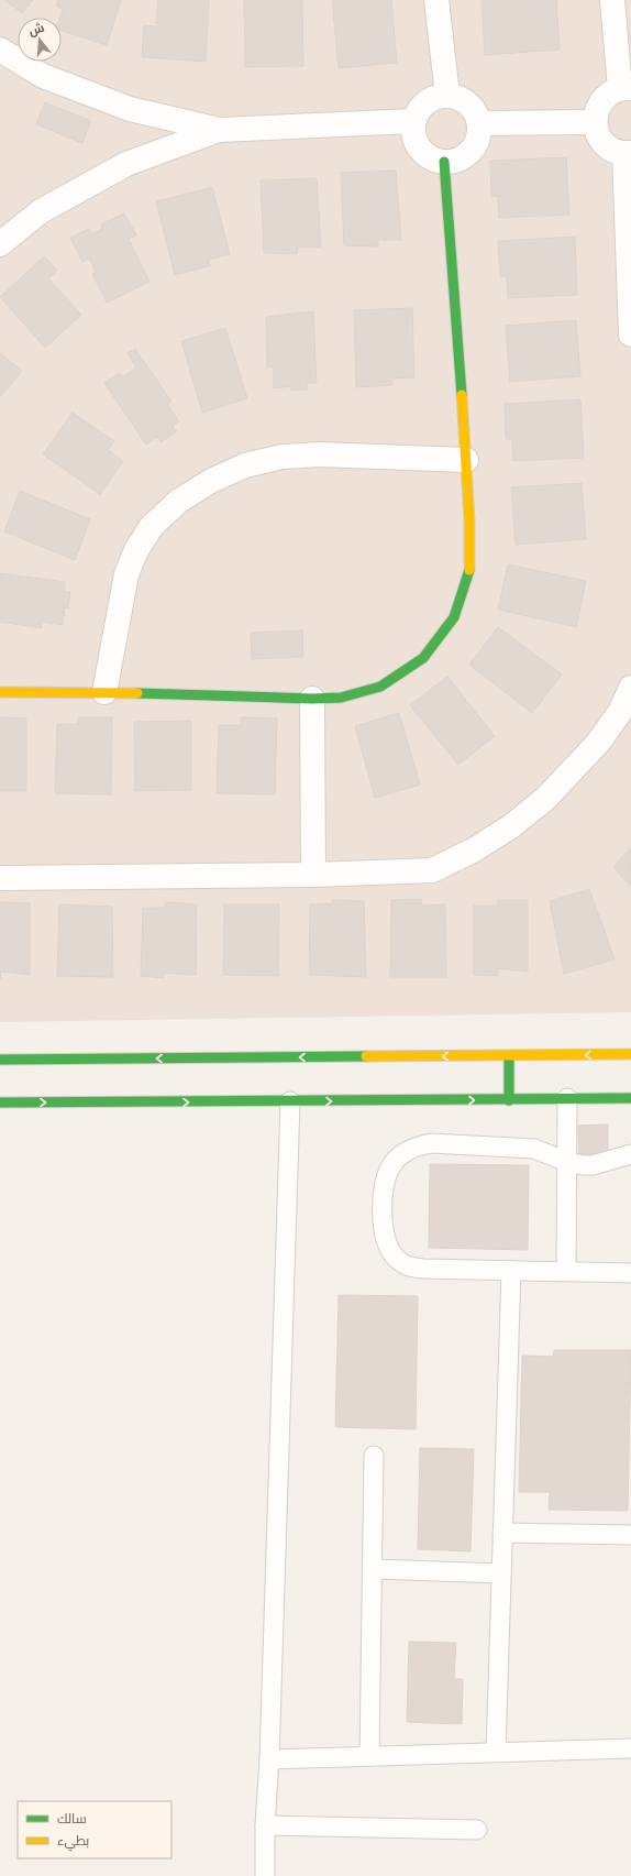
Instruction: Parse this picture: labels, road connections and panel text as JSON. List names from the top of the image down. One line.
{"legend":["سالك","بطيء"],"north":"top"}
